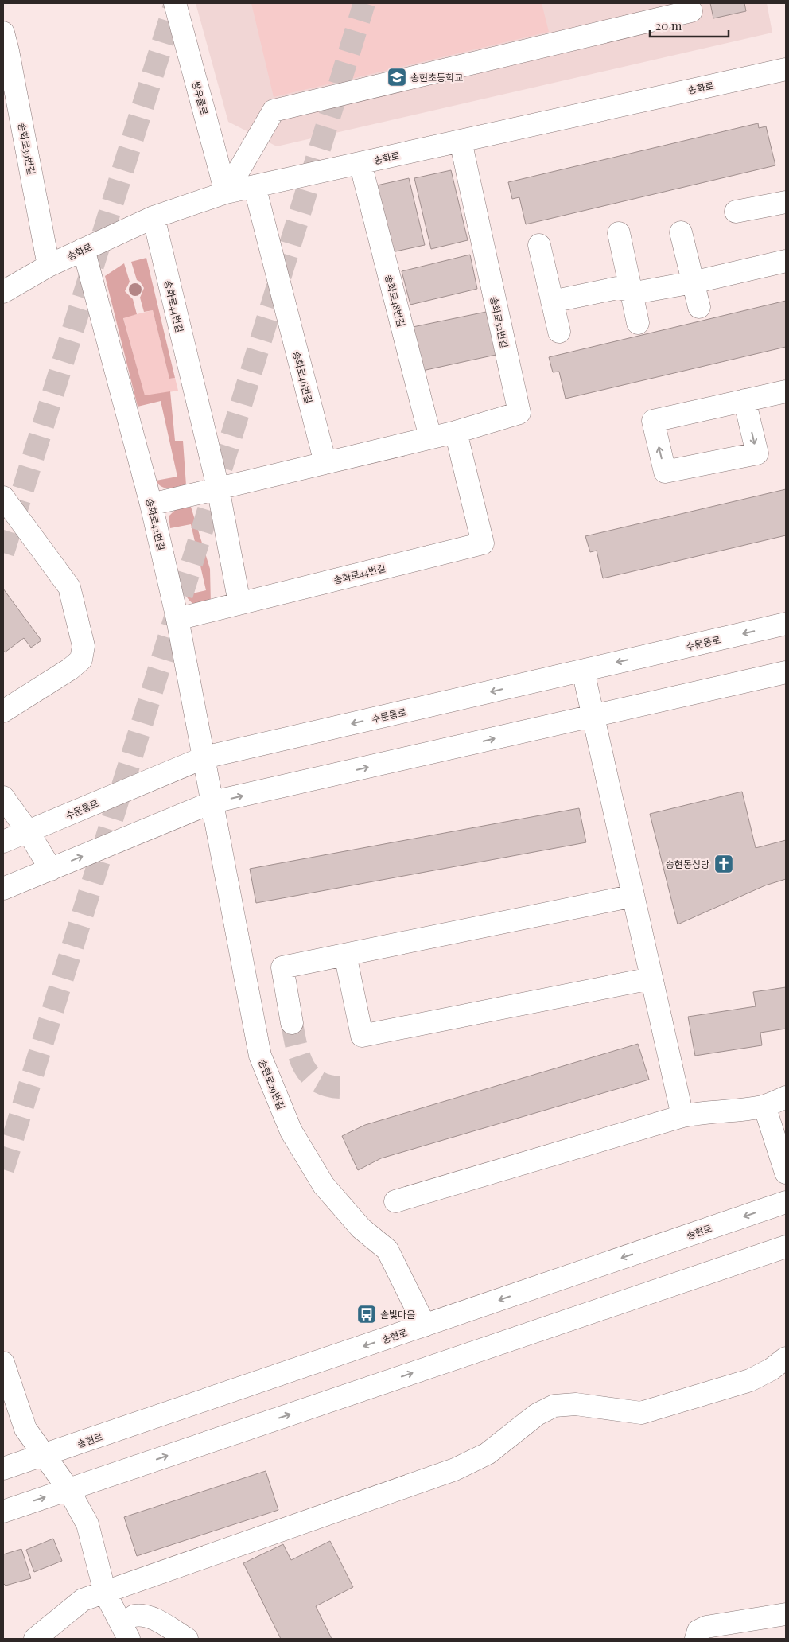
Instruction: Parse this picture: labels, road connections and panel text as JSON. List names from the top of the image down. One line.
{"streets":{"street":["송화로","쌍우물로","송화로39번길","송화로48번길","송화로44번길","송화로52번길","송화로46번길","송화로42번길","수문통로","송현로29번길","송현로"]},"crossings":[["송화로","쌍우물로"],["송화로","송화로39번길"],["송화로","송화로48번길"],["송화로","송화로44번길"],["송화로","송화로52번길"],["송화로","송화로46번길"],["송화로","송화로42번길"],["송화로48번길","송화로52번길"],["송화로44번길","송화로52번길"],["송화로42번길","수문통로"],["송화로42번길","송현로29번길"],["송현로29번길","송현로"]],"places":{"school or university":["송현초등학교"],"church":["송현동성당"],"bus stop":["솔빛마을"]},"scale_bar":"20 m"}
